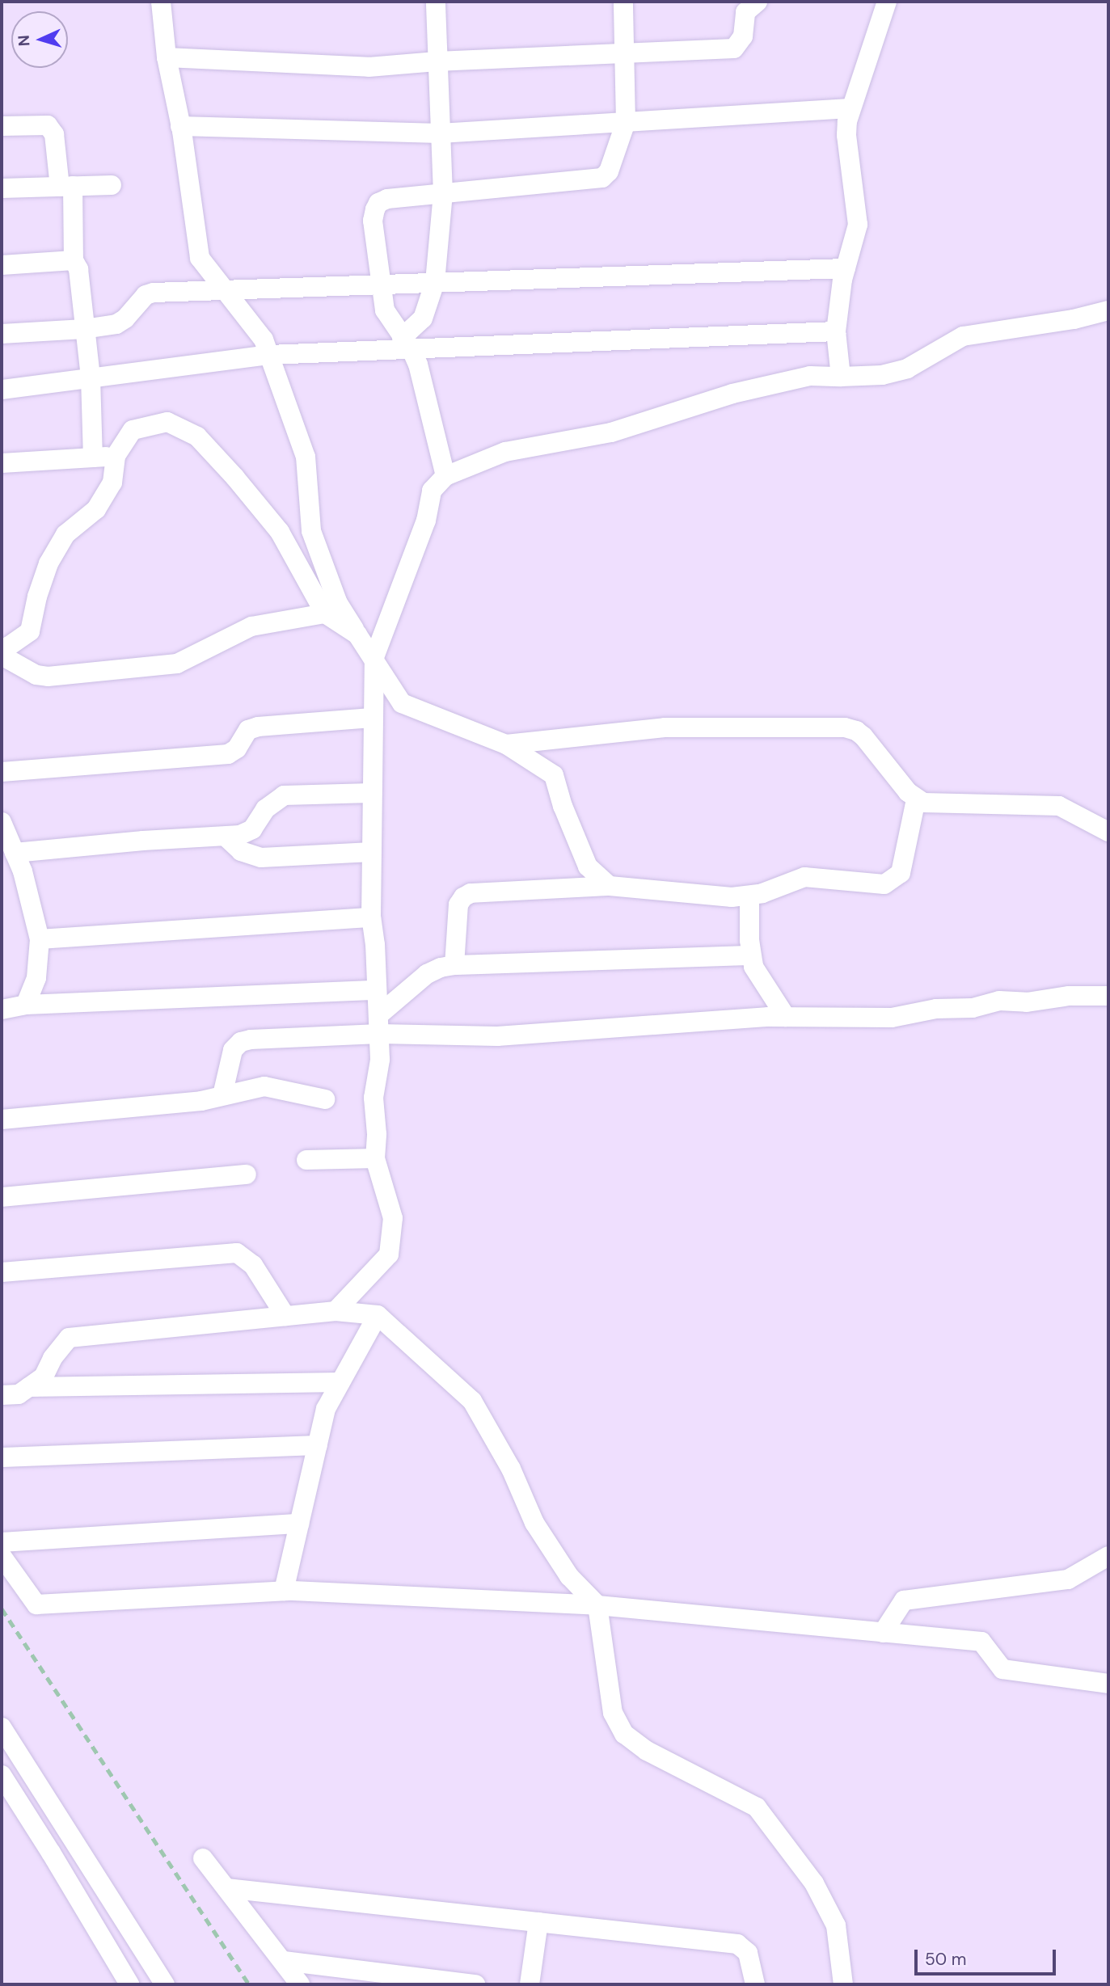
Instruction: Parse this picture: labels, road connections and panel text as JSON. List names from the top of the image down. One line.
{"scale_bar":"50 m","north":"left"}
